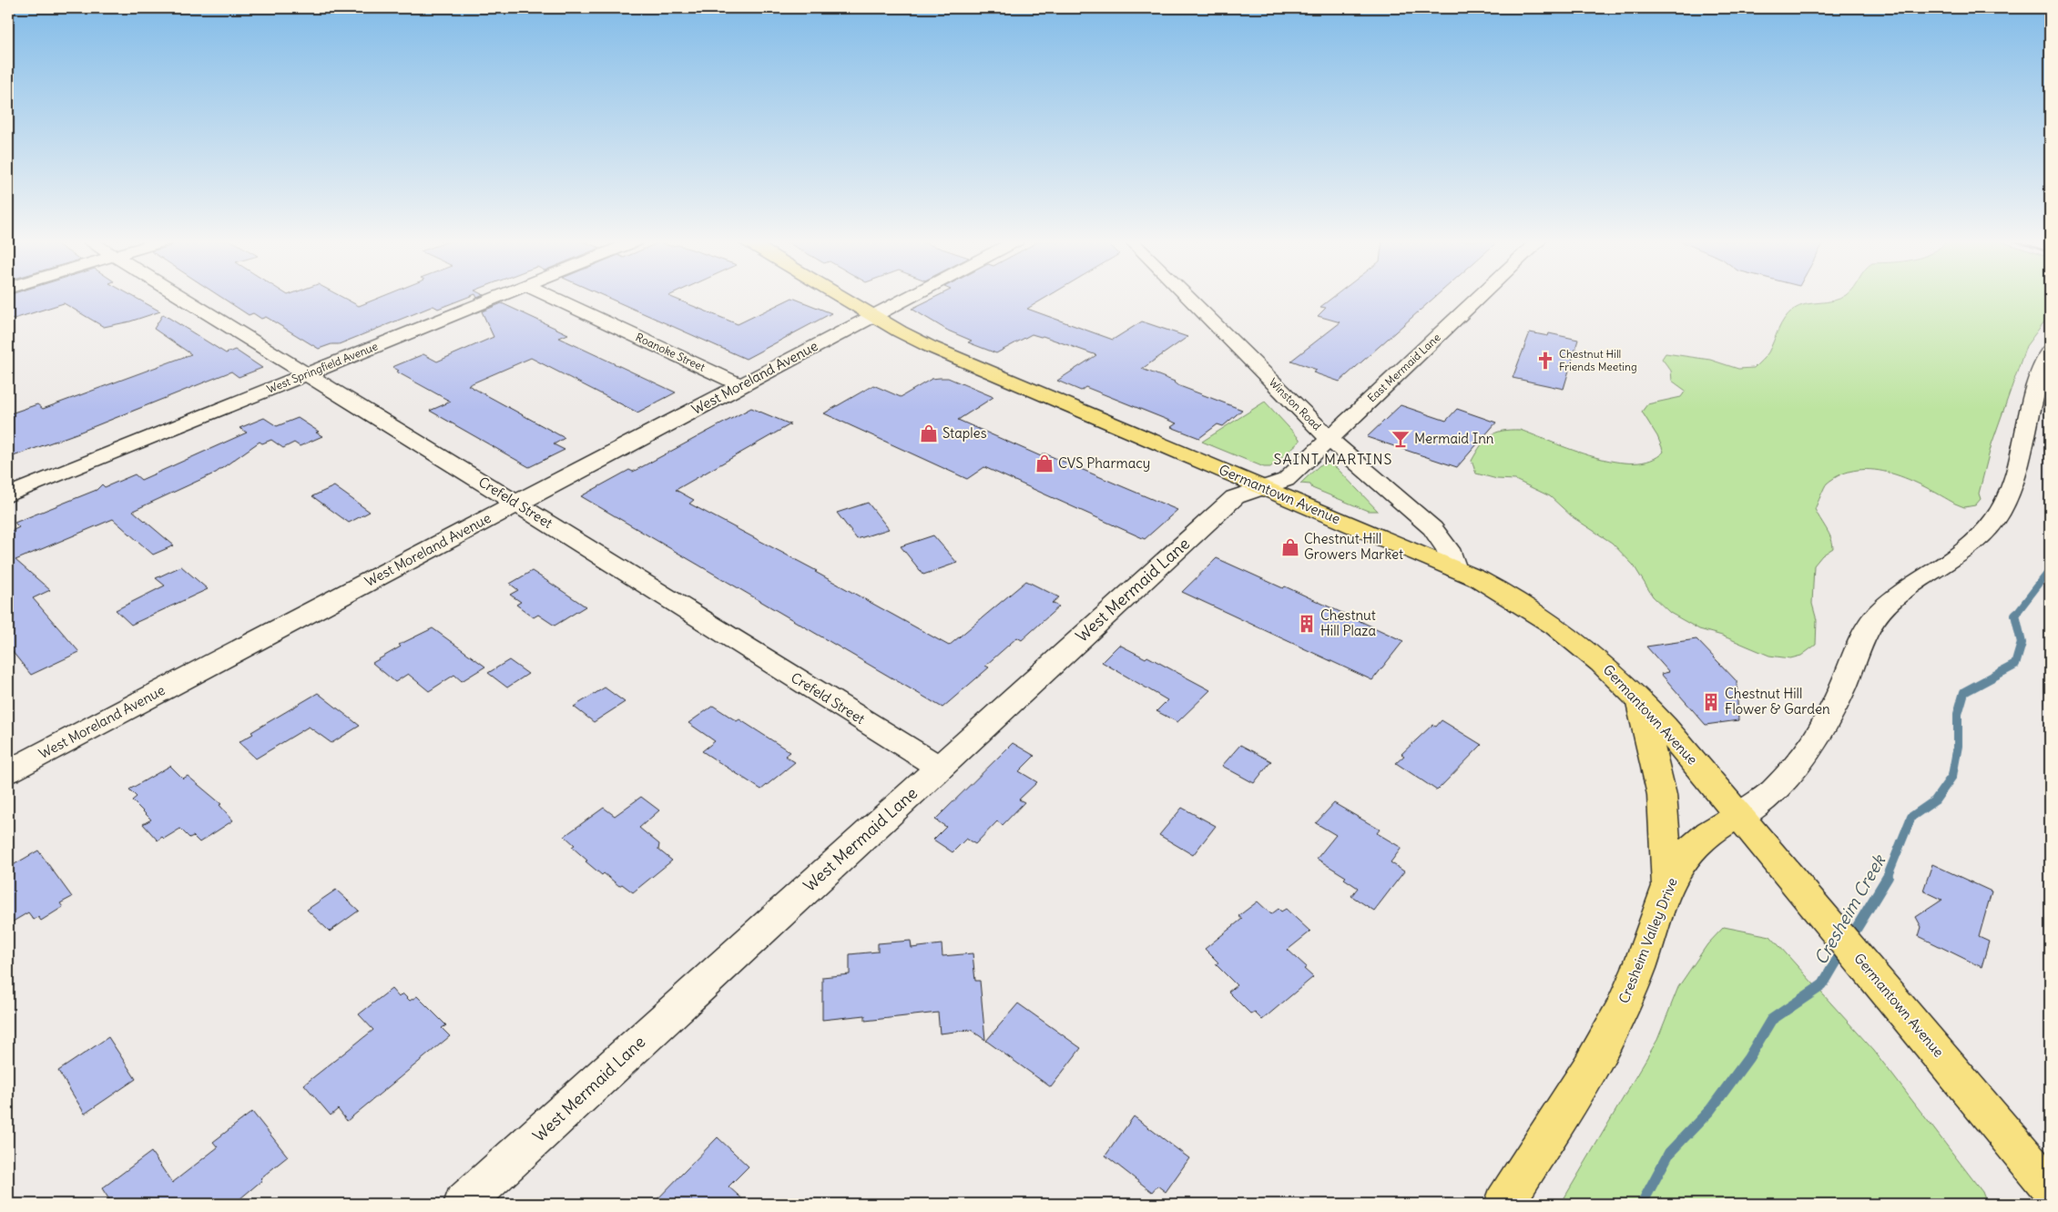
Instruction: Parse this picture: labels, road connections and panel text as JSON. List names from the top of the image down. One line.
{"streets":{"main road":["Germantown Avenue","Cresheim Valley Drive"],"street":["Roanoke Street","West Springfield Avenue","East Mermaid Lane","West Moreland Avenue","Winston Road","Crefeld Street","West Mermaid Lane"]},"crossings":[["Roanoke Street","West Moreland Avenue"],["West Springfield Avenue","Crefeld Street"],["East Mermaid Lane","Winston Road"],["East Mermaid Lane","Germantown Avenue"],["East Mermaid Lane","West Mermaid Lane"],["West Moreland Avenue","Germantown Avenue"],["West Moreland Avenue","Crefeld Street"],["Winston Road","Germantown Avenue"],["Germantown Avenue","West Mermaid Lane"],["Germantown Avenue","Cresheim Valley Drive"],["Crefeld Street","West Mermaid Lane"]],"districts":["SAINT MARTINS"],"water":["Cresheim Creek"],"places":{"church":["Chestnut Hill Friends Meeting"],"shop":["Staples","CVS Pharmacy","Chestnut Hill Growers Market"],"bar":["Mermaid Inn"],"building":["Chestnut Hill Plaza","Chestnut Hill Flower & Garden"]}}
